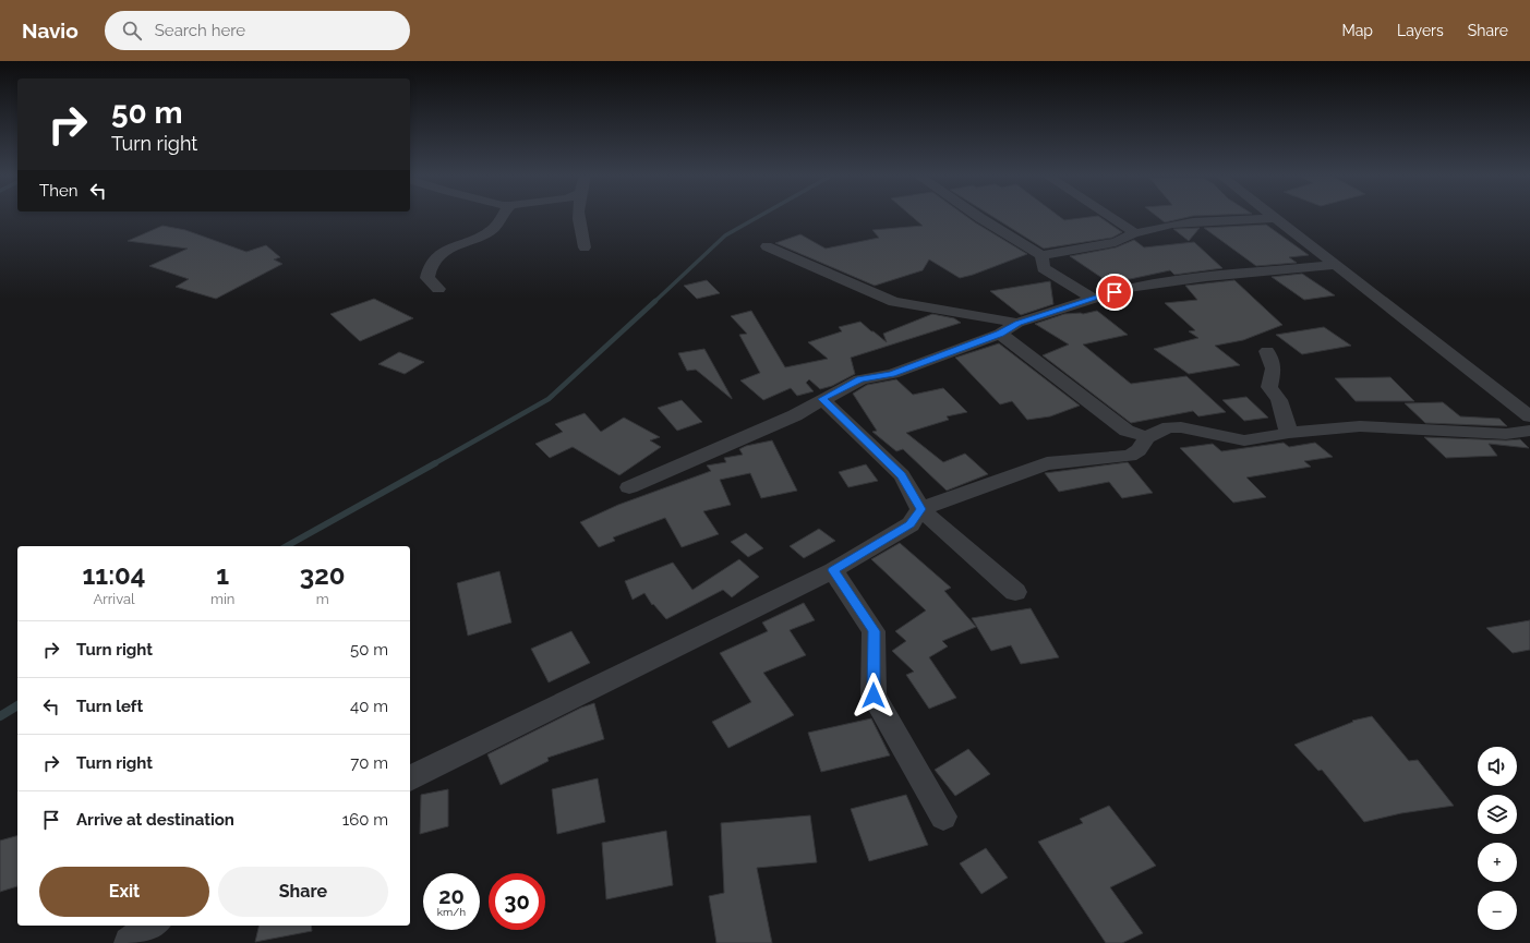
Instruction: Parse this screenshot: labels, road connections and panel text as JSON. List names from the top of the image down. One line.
{"page":{"header":"Navio","search":"Search here","nav":["Map","Layers","Share"],"turn":["50 m","Turn right"],"then":"Then","eta":["11:04","Arrival","1","min","320","m"],"list":[{"name":"Turn right","value":"50 m"},{"name":"Turn left","value":"40 m"},{"name":"Turn right","value":"70 m"},{"name":"Arrive at destination","value":"160 m"}],"map_buttons":["+","−"],"buttons":["Exit","Share"],"speed":"20 km/h","limit":"30"}}
